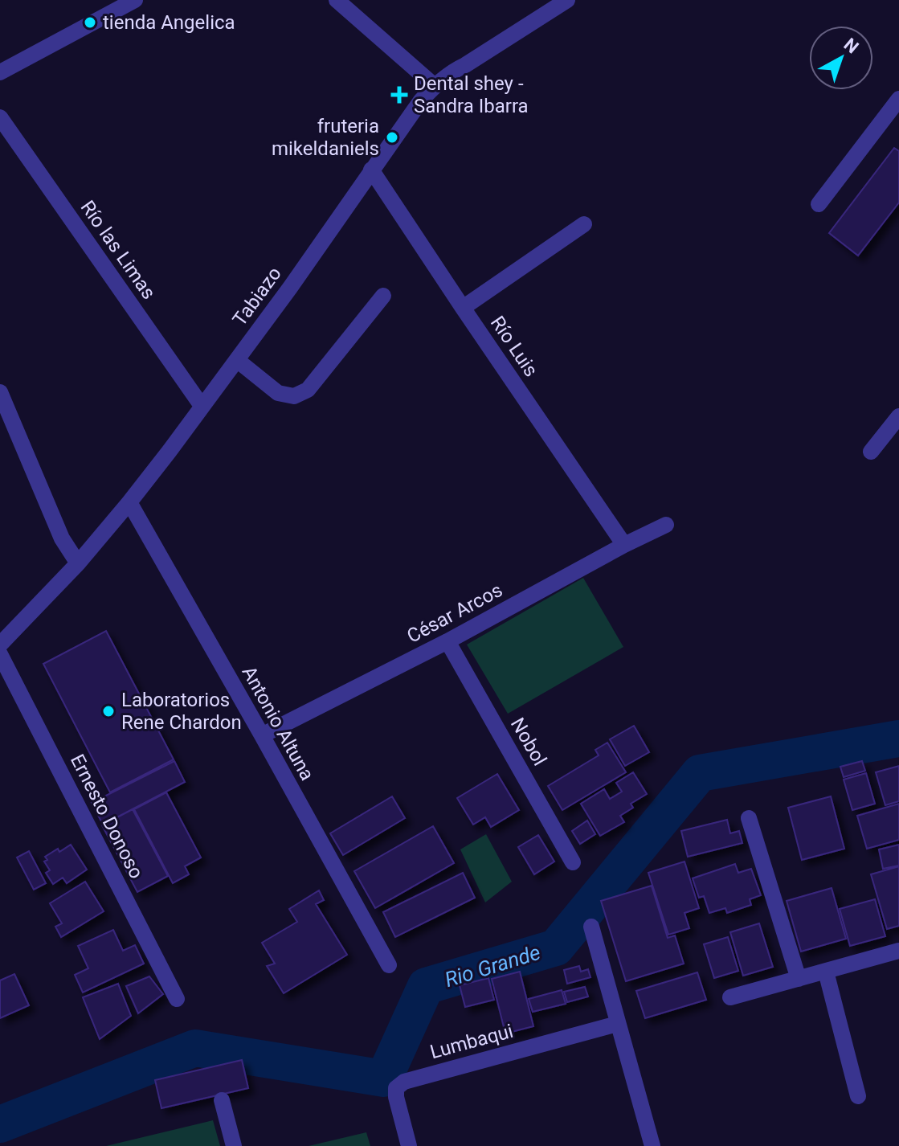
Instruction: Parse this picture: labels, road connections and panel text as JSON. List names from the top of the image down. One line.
{"streets":{"street":["Río las Limas","Tabiazo","Río Luis","César Arcos","Antonio Altuna","Nobol","Ernesto Donoso","Lumbaqui"]},"crossings":[["Río las Limas","Tabiazo"],["Tabiazo","Río Luis"],["Tabiazo","Antonio Altuna"],["Río Luis","César Arcos"],["César Arcos","Antonio Altuna"],["César Arcos","Nobol"]],"water":["Rio Grande"],"places":{"other":["tienda Angelica","fruteria mikeldaniels","Laboratorios Rene Chardon"],"health":["Dental shey - Sandra Ibarra"]},"north":"top right"}
